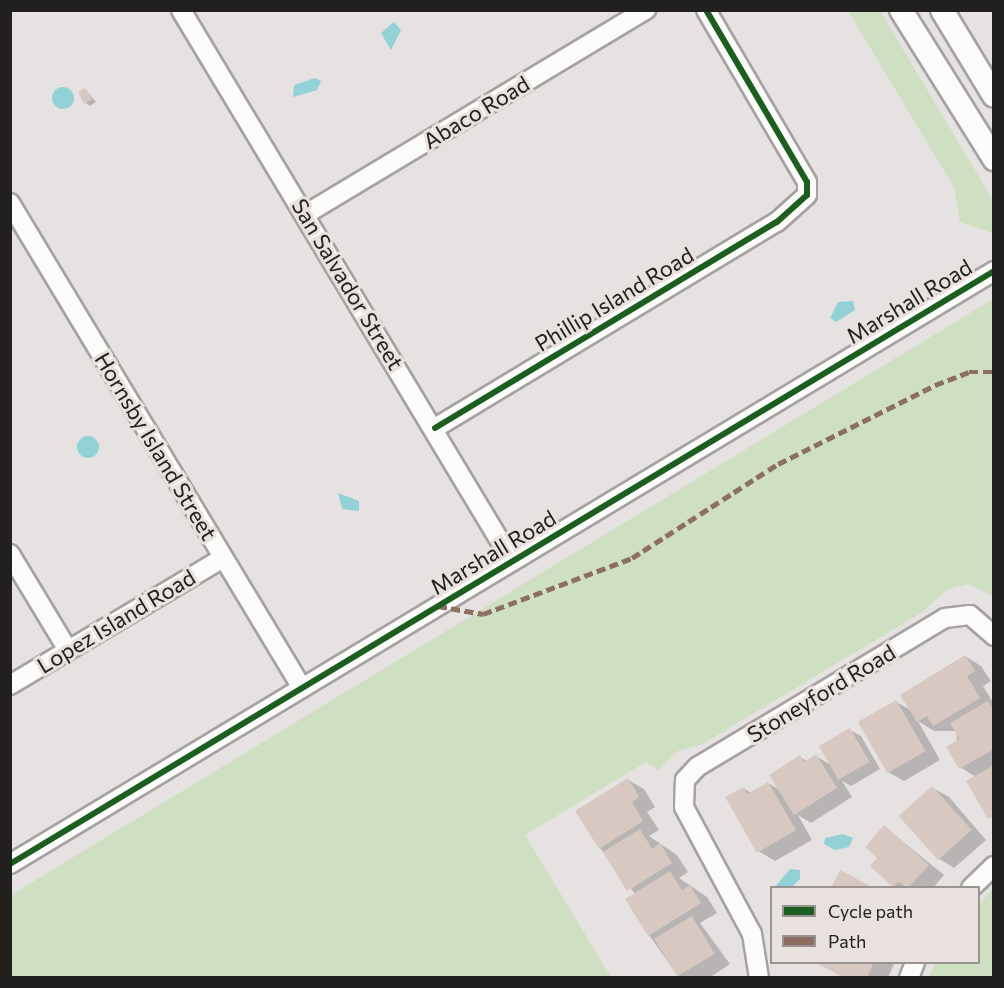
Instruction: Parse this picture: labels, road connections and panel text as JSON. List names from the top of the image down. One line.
{"streets":{"street":["Abaco Road","San Salvador Street","Phillip Island Road","Marshall Road","Hornsby Island Street","Lopez Island Road","Stoneyford Road"]},"crossings":[["Abaco Road","San Salvador Street"],["San Salvador Street","Phillip Island Road"],["San Salvador Street","Marshall Road"],["Marshall Road","Hornsby Island Street"],["Hornsby Island Street","Lopez Island Road"]],"legend":["Cycle path","Path"]}
